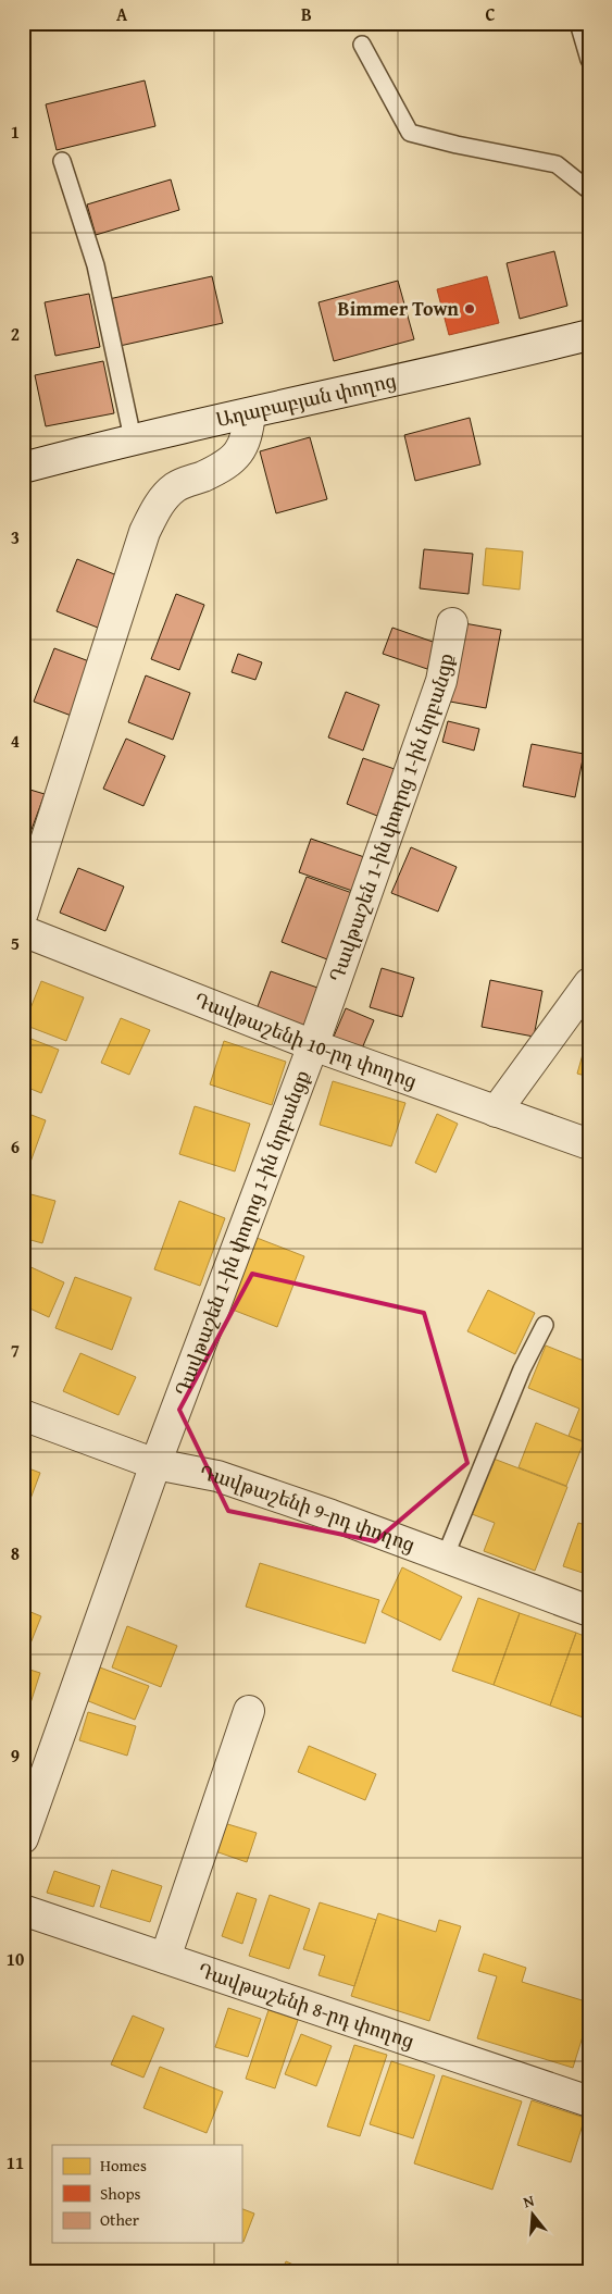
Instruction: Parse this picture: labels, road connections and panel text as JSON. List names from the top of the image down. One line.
{"streets":{"street":["Աղաբաբյան փողոց","Դավթաշեն 1-ին փողոց 1-ին նրբանցք","Դավթաշենի 10-րդ փողոց","Դավթաշենի 9-րդ փողոց","Դավթաշենի 8-րդ փողոց"]},"crossings":[["Դավթաշեն 1-ին փողոց 1-ին նրբանցք","Դավթաշենի 10-րդ փողոց"],["Դավթաշեն 1-ին փողոց 1-ին նրբանցք","Դավթաշենի 9-րդ փողոց"]],"places":["Bimmer Town"],"legend":["Homes","Shops","Other"],"north":"top","grid":{"columns":["A","B","C"],"rows":["1","2","3","4","5","6","7","8","9","10","11"]}}
